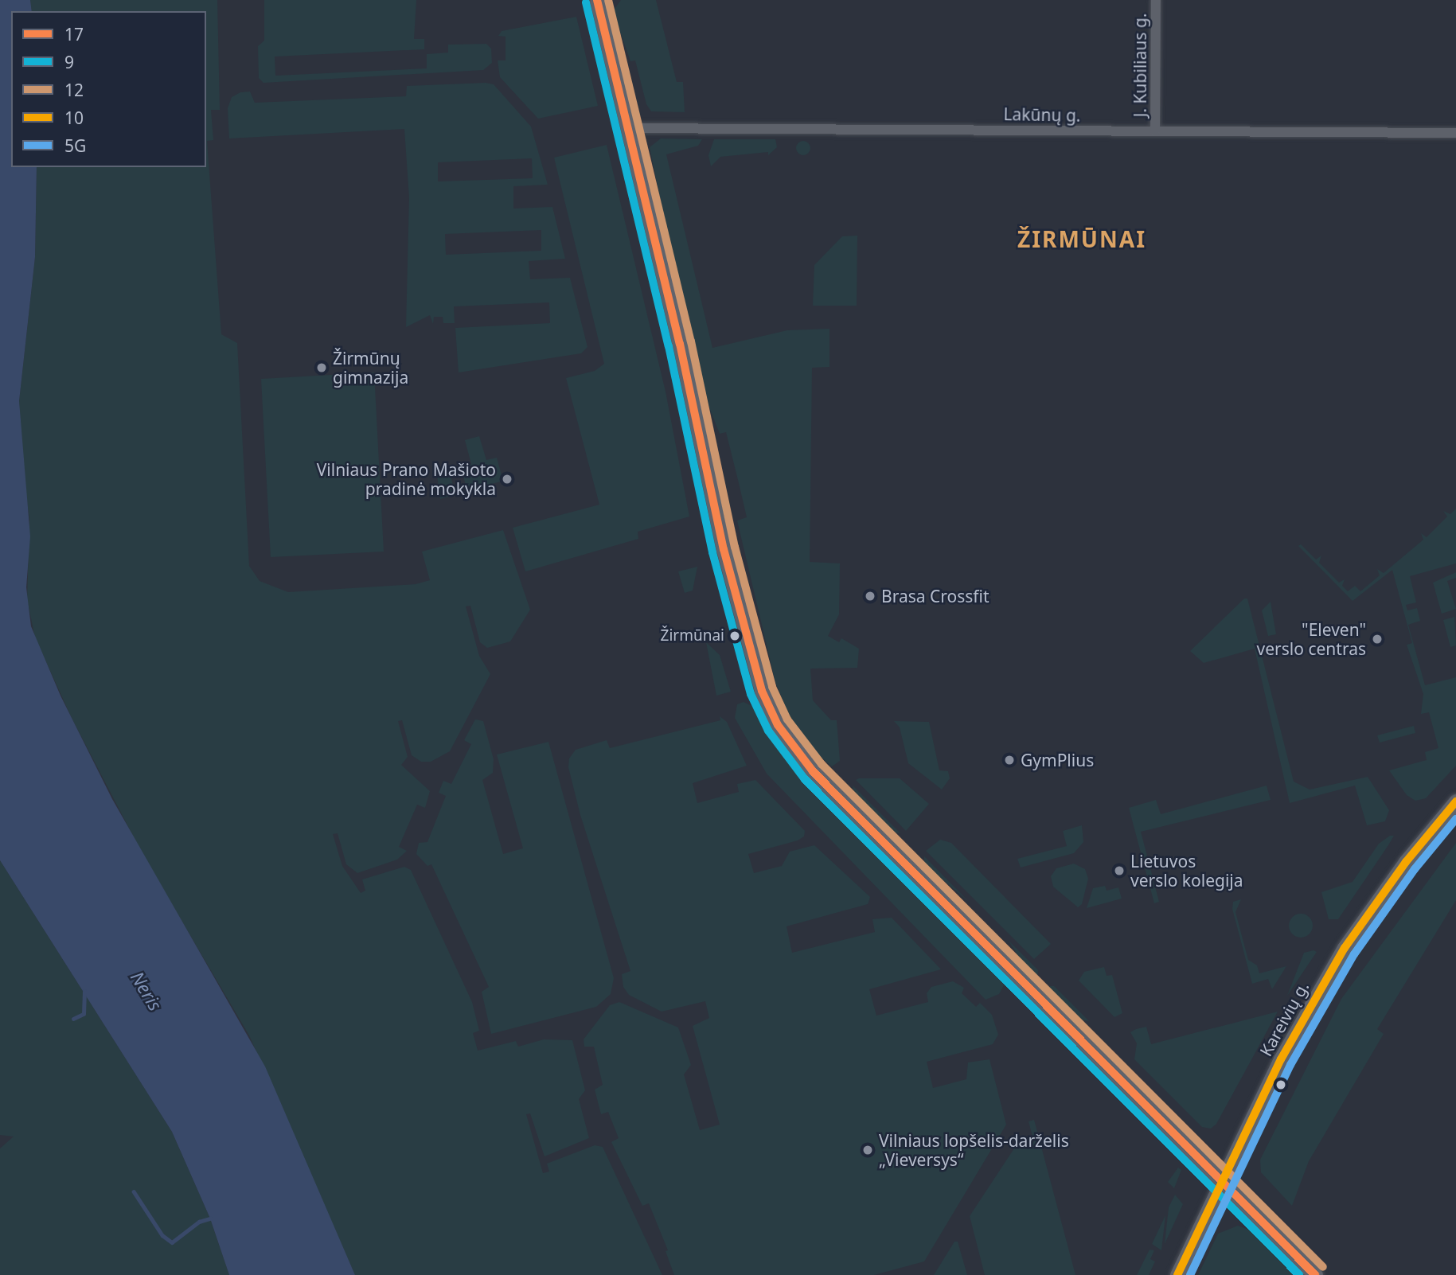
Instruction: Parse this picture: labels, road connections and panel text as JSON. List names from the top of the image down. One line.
{"streets":{"main road":["Kareivių g."],"street":["J. Kubiliaus g.","Lakūnų g."]},"crossings":[["J. Kubiliaus g.","Lakūnų g."]],"districts":["ŽIRMŪNAI"],"water":["Neris"],"places":["Žirmūnų gimnazija","Vilniaus Prano Mašioto pradinė mokykla","Brasa Crossfit","Žirmūnai","\"Eleven\" verslo centras","GymPlius","Lietuvos verslo kolegija","Vilniaus lopšelis-darželis „Vieversys“"],"lines":["transit line 17","transit line 12","transit line 9","transit line 10","transit line 5G"],"legend":["17","9","12","10","5G"]}
